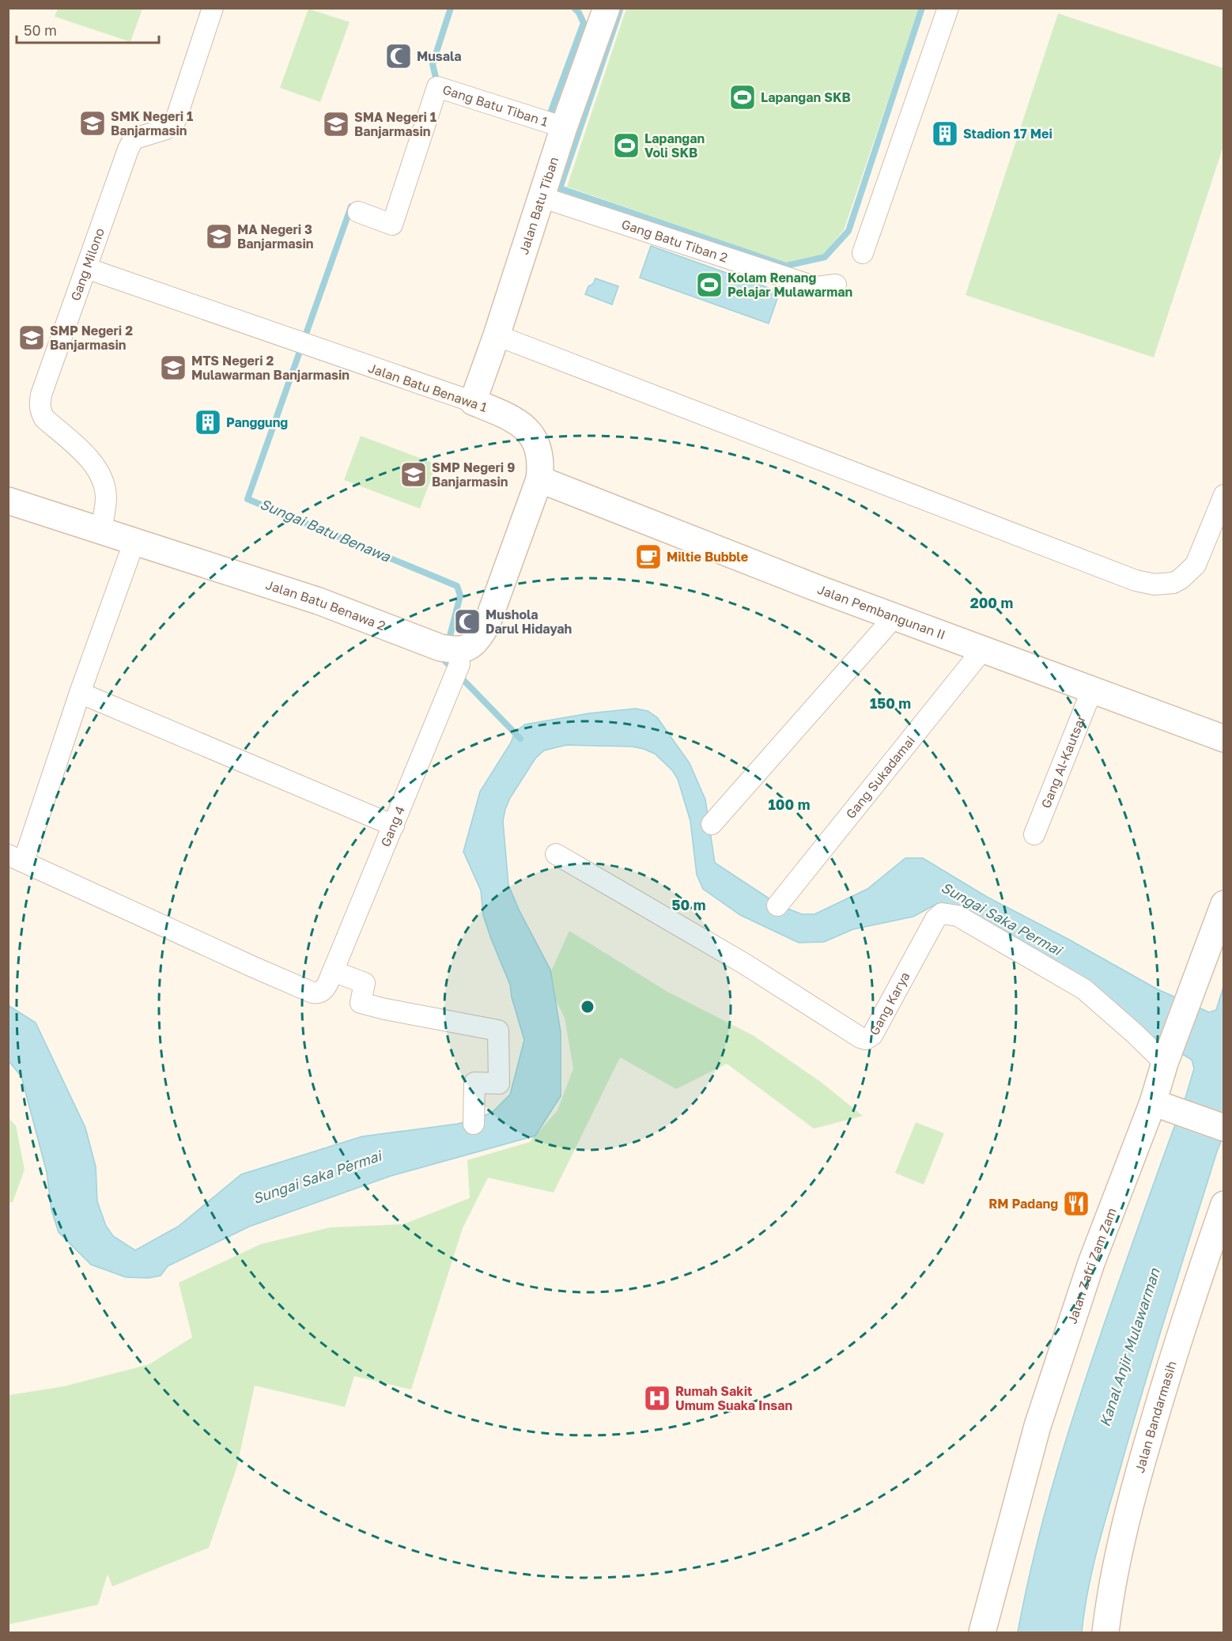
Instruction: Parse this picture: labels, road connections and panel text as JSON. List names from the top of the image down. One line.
{"streets":{"street":["Gang Batu Tiban 1","Jalan Batu Tiban","Gang Batu Tiban 2","Gang Milono","Jalan Batu Benawa 1","Jalan Batu Benawa 2","Jalan Pembangunan II","Gang Al-Kautsar","Gang Sukadamai","Gang 4","Gang Karya","Jalan Zafri Zam Zam","Jalan Bandarmasih"]},"crossings":[["Gang Batu Tiban 1","Jalan Batu Tiban"],["Jalan Batu Tiban","Gang Batu Tiban 2"],["Jalan Batu Tiban","Jalan Batu Benawa 1"],["Gang Milono","Jalan Batu Benawa 1"],["Gang Milono","Jalan Batu Benawa 2"],["Jalan Batu Benawa 1","Jalan Pembangunan II"],["Jalan Batu Benawa 2","Gang 4"],["Jalan Pembangunan II","Gang Al-Kautsar"],["Jalan Pembangunan II","Gang Sukadamai"],["Gang Karya","Jalan Zafri Zam Zam"]],"water":["Sungai Batu Benawa","Sungai Saka Permai","Kanal Anjir Mulawarman"],"places":{"mosque":["Musala","Mushola Darul Hidayah"],"sports":["Lapangan SKB","Lapangan Voli SKB","Kolam Renang Pelajar Mulawarman"],"school or university":["SMK Negeri 1 Banjarmasin","SMA Negeri 1 Banjarmasin","MA Negeri 3 Banjarmasin","SMP Negeri 2 Banjarmasin","MTS Negeri 2 Mulawarman Banjarmasin","SMP Negeri 9 Banjarmasin"],"building":["Stadion 17 Mei","Panggung"],"cafe":["Miltie Bubble"],"restaurant":["RM Padang"],"hospital":["Rumah Sakit Umum Suaka Insan"]},"scale_bar":"50 m","rings":["200 m","150 m","100 m","50 m"]}
